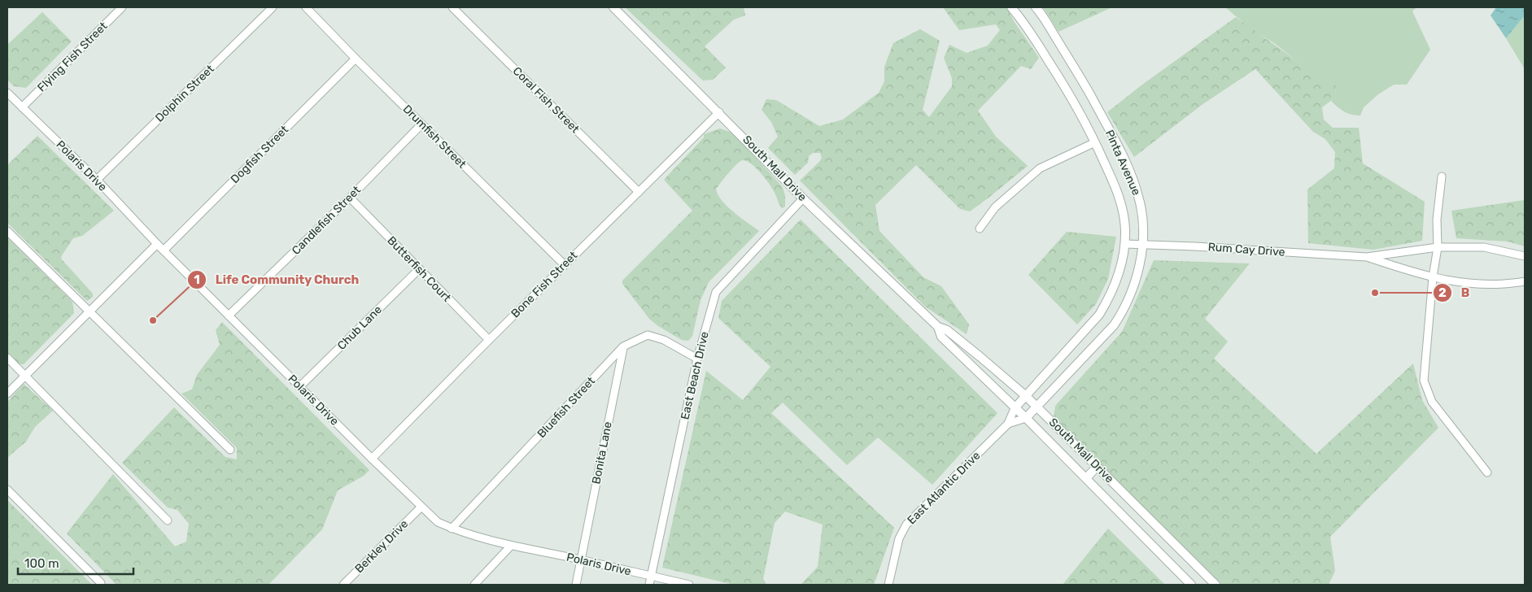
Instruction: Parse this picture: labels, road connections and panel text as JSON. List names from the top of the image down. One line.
{"streets":{"street":["Flying Fish Street","Dolphin Street","Coral Fish Street","Drumfish Street","Dogfish Street","Pinta Avenue","Polaris Drive","South Mall Drive","Candlefish Street","Rum Cay Drive","Butterfish Court","Bone Fish Street","Chub Lane","East Beach Drive","Bluefish Street","Bonita Lane","East Atlantic Drive","Berkley Drive"]},"crossings":[["Flying Fish Street","Polaris Drive"],["Dolphin Street","Polaris Drive"],["Coral Fish Street","Bone Fish Street"],["Drumfish Street","Dogfish Street"],["Drumfish Street","Candlefish Street"],["Drumfish Street","Bone Fish Street"],["Dogfish Street","Polaris Drive"],["Pinta Avenue","South Mall Drive"],["Pinta Avenue","Rum Cay Drive"],["Pinta Avenue","East Atlantic Drive"],["Polaris Drive","Candlefish Street"],["Polaris Drive","Bone Fish Street"],["Polaris Drive","Chub Lane"],["Polaris Drive","East Beach Drive"],["Polaris Drive","Bluefish Street"],["Polaris Drive","Bonita Lane"],["Polaris Drive","Berkley Drive"],["South Mall Drive","Bone Fish Street"],["South Mall Drive","East Beach Drive"],["South Mall Drive","East Atlantic Drive"],["Candlefish Street","Butterfish Court"],["Butterfish Court","Bone Fish Street"],["Butterfish Court","Chub Lane"],["East Beach Drive","Bluefish Street"],["Bluefish Street","Bonita Lane"]],"places":["B","Life Community Church"],"scale_bar":"100 m"}
